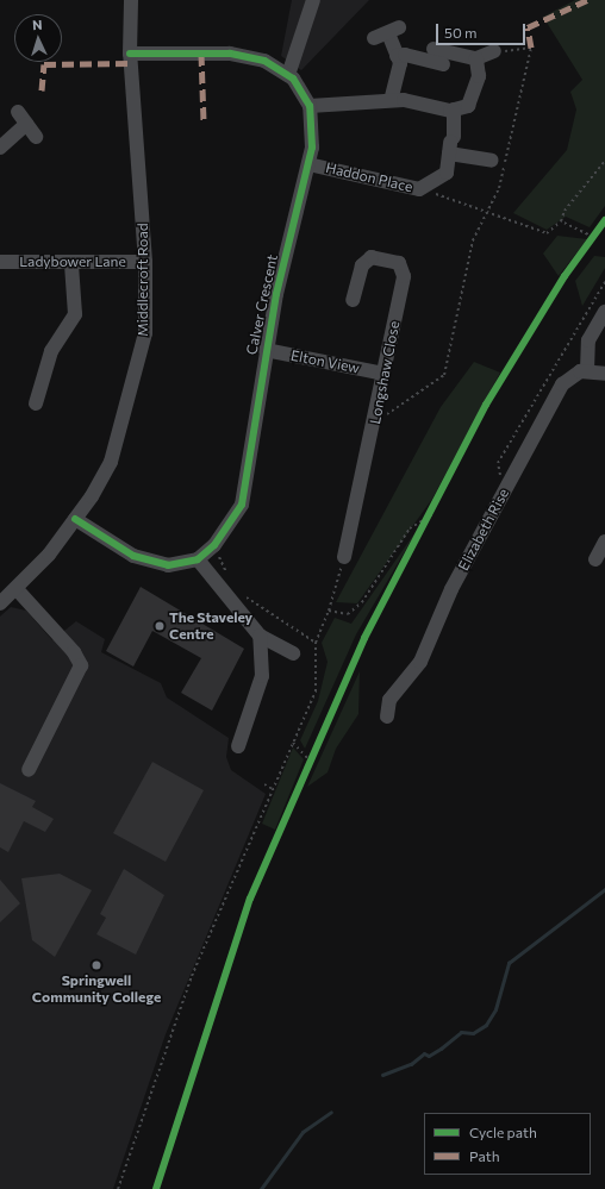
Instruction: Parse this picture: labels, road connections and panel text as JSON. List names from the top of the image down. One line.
{"streets":{"street":["Haddon Place","Ladybower Lane","Middlecroft Road","Calver Crescent","Elton View","Longshaw Close","Elizabeth Rise"]},"crossings":[["Haddon Place","Calver Crescent"],["Ladybower Lane","Middlecroft Road"],["Middlecroft Road","Calver Crescent"],["Calver Crescent","Elton View"],["Elton View","Longshaw Close"]],"places":["The Staveley Centre","Springwell Community College"],"legend":["Cycle path","Path"],"scale_bar":"50 m","north":"top"}
